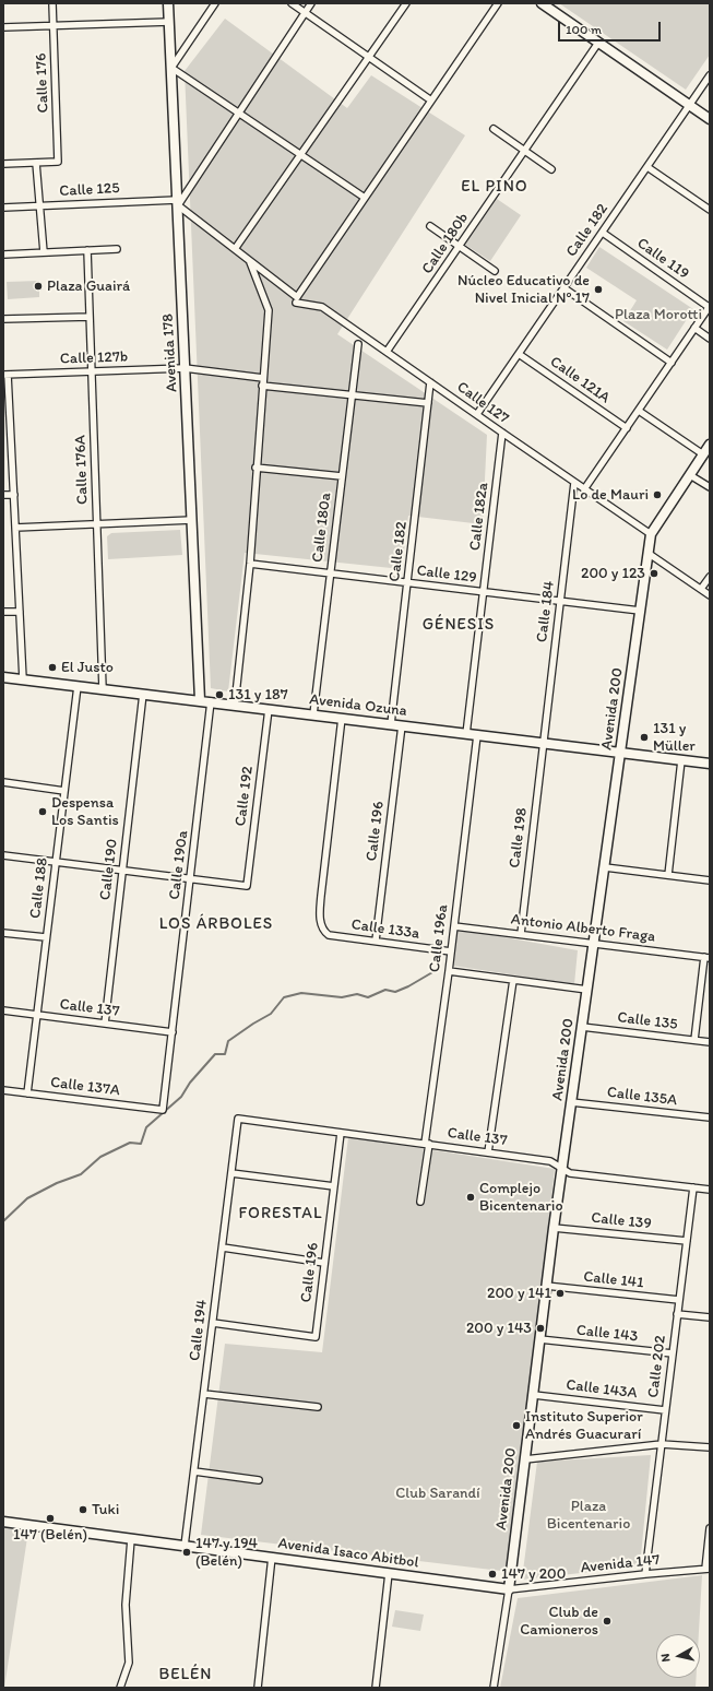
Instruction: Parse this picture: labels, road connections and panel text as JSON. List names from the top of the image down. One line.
{"streets":{"main road":["Avenida 178","Avenida Ozuna","Avenida 200","Avenida Isaco Abitbol"],"street":["Calle 176","Calle 125","Calle 182","Calle 180b","Calle 119","Calle 127b","Calle 121A","Calle 127","Calle 176A","Calle 182a","Calle 180a","Calle 129","Calle 184","Calle 192","Calle 196","Calle 198","Calle 190a","Calle 190","Calle 188","Antonio Alberto Fraga","Calle 133a","Calle 196a","Calle 137","Calle 135","Calle 137A","Calle 135A","Calle 139","Calle 141","Calle 194","Calle 143","Calle 202","Calle 143A","Avenida 147"]},"crossings":[["Calle 125","Avenida 178"],["Calle 182","Calle 119"],["Calle 182","Calle 121A"],["Calle 182","Calle 127"],["Calle 182","Calle 129"],["Calle 182","Avenida Ozuna"],["Calle 180b","Calle 127"],["Avenida 178","Calle 127b"],["Avenida 178","Avenida Ozuna"],["Calle 127b","Calle 176A"],["Calle 127","Calle 182a"],["Calle 127","Calle 184"],["Calle 127","Avenida 200"],["Calle 176A","Avenida Ozuna"],["Calle 182a","Calle 129"],["Calle 182a","Avenida Ozuna"],["Calle 180a","Calle 129"],["Calle 180a","Avenida Ozuna"],["Calle 129","Calle 184"],["Calle 129","Avenida 200"],["Calle 184","Avenida Ozuna"],["Calle 184","Calle 198"],["Avenida Ozuna","Avenida 200"],["Avenida Ozuna","Calle 192"],["Avenida Ozuna","Calle 196"],["Avenida Ozuna","Calle 198"],["Avenida Ozuna","Calle 190a"],["Avenida Ozuna","Calle 190"],["Avenida Ozuna","Calle 188"],["Avenida Ozuna","Calle 133a"],["Avenida Ozuna","Calle 196a"],["Avenida 200","Antonio Alberto Fraga"],["Avenida 200","Calle 137"],["Avenida 200","Calle 135"],["Avenida 200","Calle 135A"],["Avenida 200","Calle 139"],["Avenida 200","Calle 141"],["Avenida 200","Calle 143"],["Avenida 200","Calle 143A"],["Avenida 200","Avenida Isaco Abitbol"],["Avenida 200","Avenida 147"],["Calle 192","Calle 190a"],["Calle 196","Calle 133a"],["Calle 196","Calle 137"],["Calle 196","Calle 194"],["Calle 198","Antonio Alberto Fraga"],["Calle 190a","Calle 137"],["Calle 190a","Calle 137A"],["Calle 190","Calle 137"],["Calle 188","Calle 137"],["Calle 188","Calle 137A"],["Antonio Alberto Fraga","Calle 196a"],["Calle 133a","Calle 196a"],["Calle 196a","Calle 137"],["Calle 137","Calle 194"],["Calle 137","Calle 202"],["Calle 139","Calle 202"],["Calle 141","Calle 202"],["Calle 194","Avenida Isaco Abitbol"],["Calle 143","Calle 202"],["Calle 202","Calle 143A"],["Calle 202","Avenida 147"],["Avenida Isaco Abitbol","Avenida 147"]],"districts":["EL PINO","GÉNESIS","LOS ÁRBOLES","FORESTAL","BELÉN"],"parks":["Plaza Morotti","Club Sarandí","Plaza Bicentenario"],"places":["Plaza Guairá","Núcleo Educativo de Nivel Inicial Nº 17","Lo de Mauri","200 y 123","El Justo","131 y 187","131 y Müller","Despensa Los Santis","Complejo Bicentenario","200 y 141","200 y 143","Instituto Superior Andrés Guacurarí","Tuki","147 (Belén)","147 y 194 (Belén)","147 y 200","Club de Camioneros"],"scale_bar":"100 m","north":"left"}
